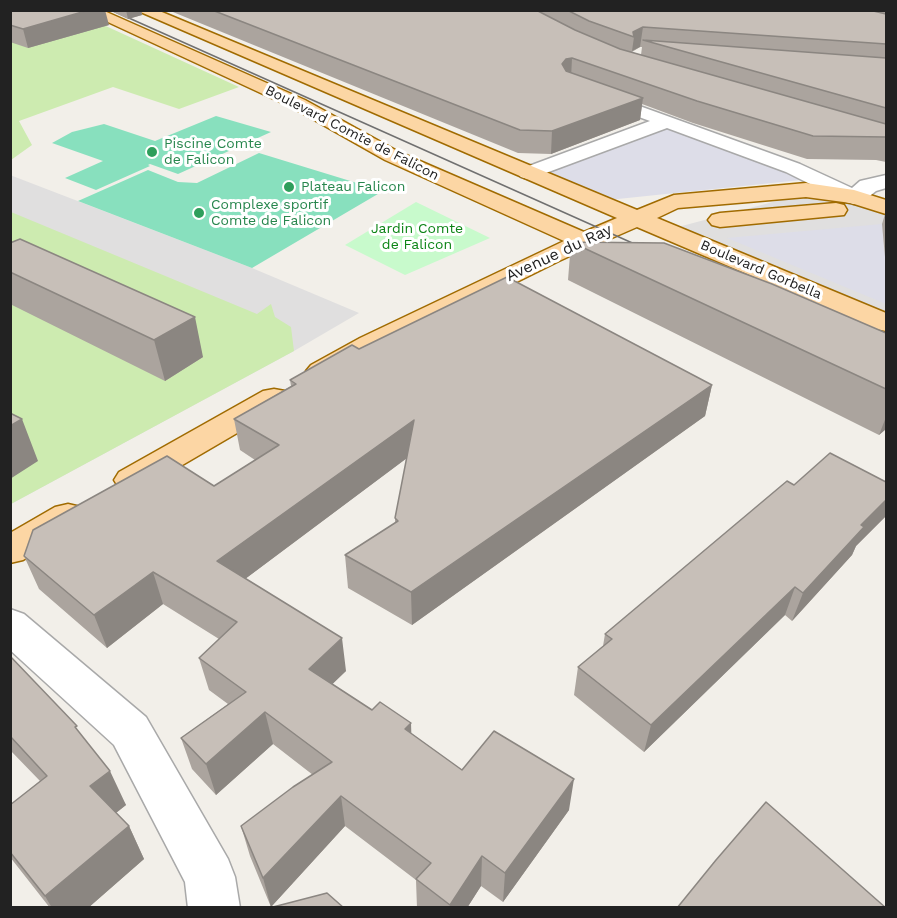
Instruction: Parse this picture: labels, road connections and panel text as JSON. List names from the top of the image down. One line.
{"streets":{"main road":["Boulevard Comte de Falicon","Avenue du Ray","Boulevard Gorbella"]},"crossings":[["Boulevard Comte de Falicon","Avenue du Ray"],["Boulevard Comte de Falicon","Boulevard Gorbella"],["Avenue du Ray","Boulevard Gorbella"]],"parks":["Jardin Comte de Falicon"],"places":["Piscine Comte de Falicon","Plateau Falicon","Complexe sportif Comte de Falicon"]}
